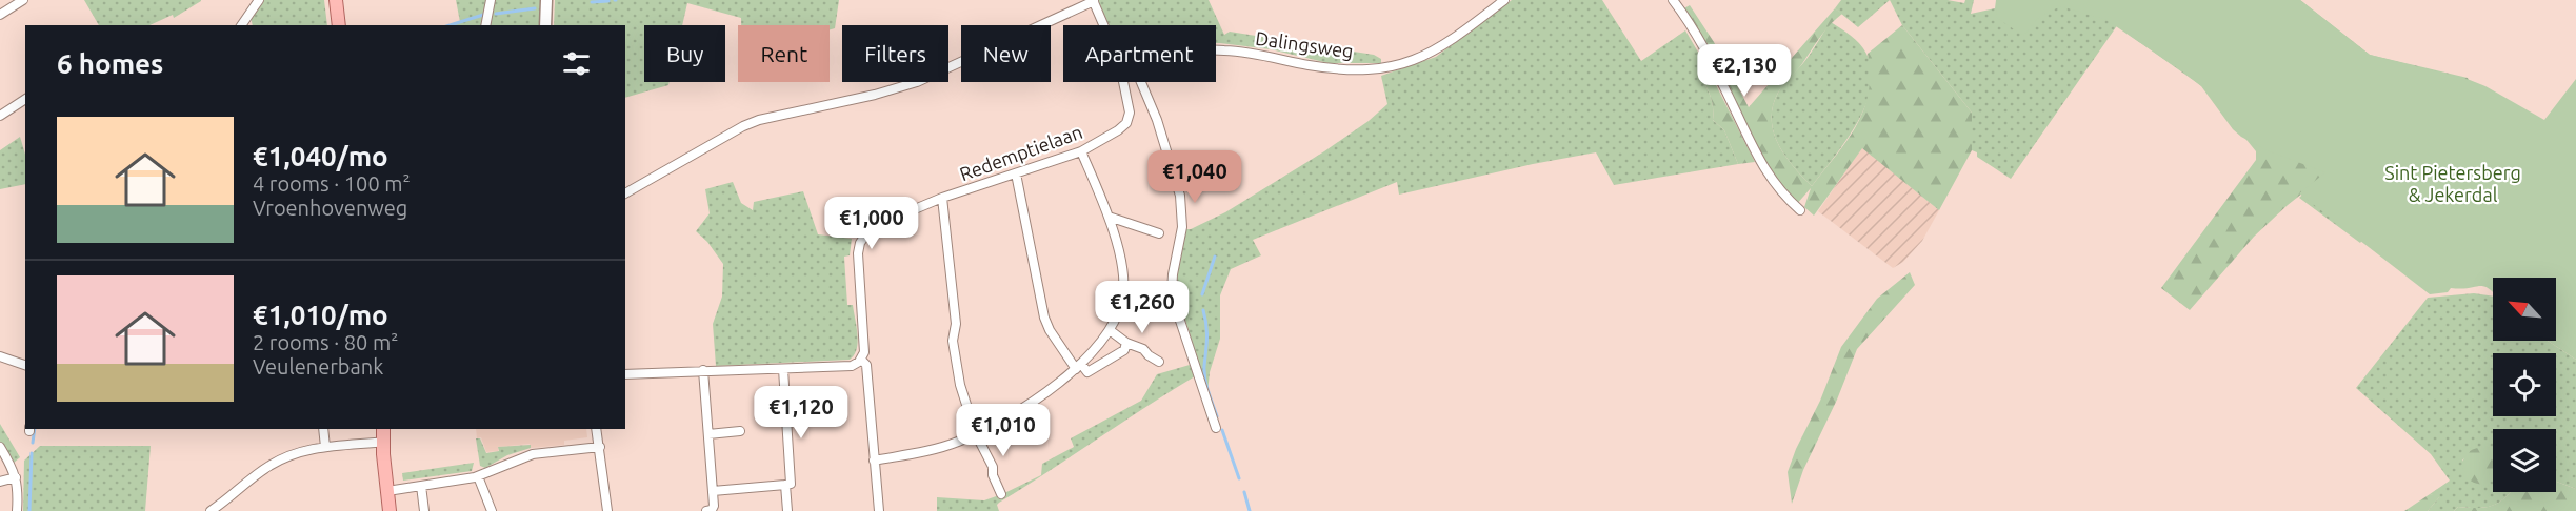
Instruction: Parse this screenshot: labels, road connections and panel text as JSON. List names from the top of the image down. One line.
{"streets":{"street":["Dalingsweg","Redemptielaan"]},"parks":["Sint Pietersberg & Jekerdal"],"north":"top left","page":{"chip":["Buy","Rent","Filters","New","Apartment"],"heading":"6 homes","price":["€2,130","€1,040","€1,000","€1,260","€1,120","€1,010"],"list":[{"name":"€1,040/mo","note":"4 rooms · 100 m² · Vroenhovenweg"},{"name":"€1,010/mo","note":"2 rooms · 80 m² · Veulenerbank"}]}}
